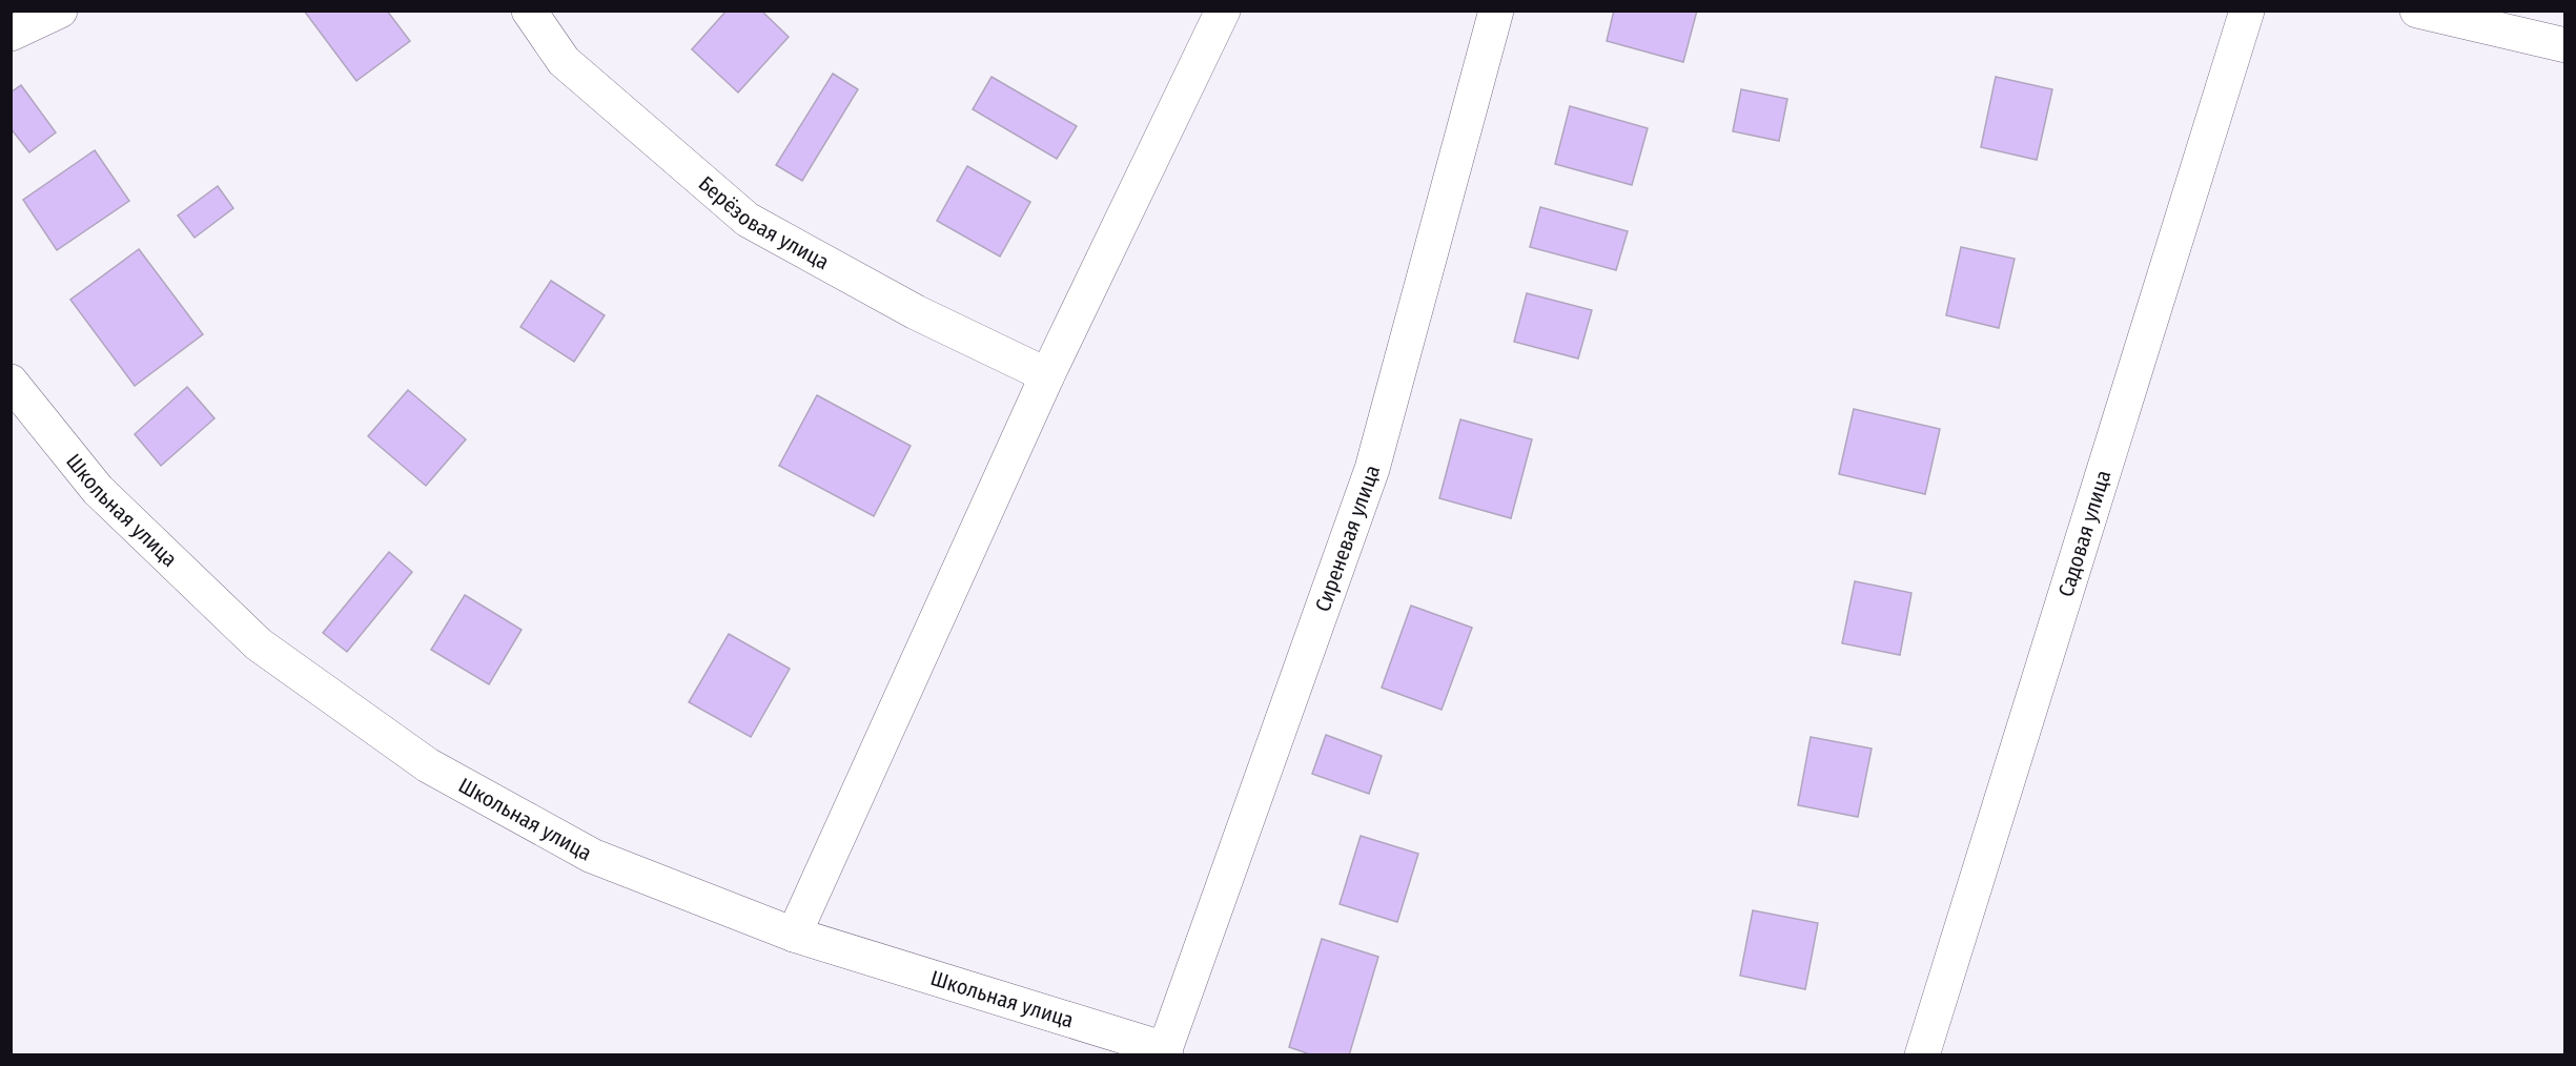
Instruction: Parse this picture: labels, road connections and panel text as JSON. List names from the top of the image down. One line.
{"streets":{"street":["Берёзовая улица","Школьная улица","Садовая улица","Сиреневая улица"]},"crossings":[["Школьная улица","Сиреневая улица"]]}
